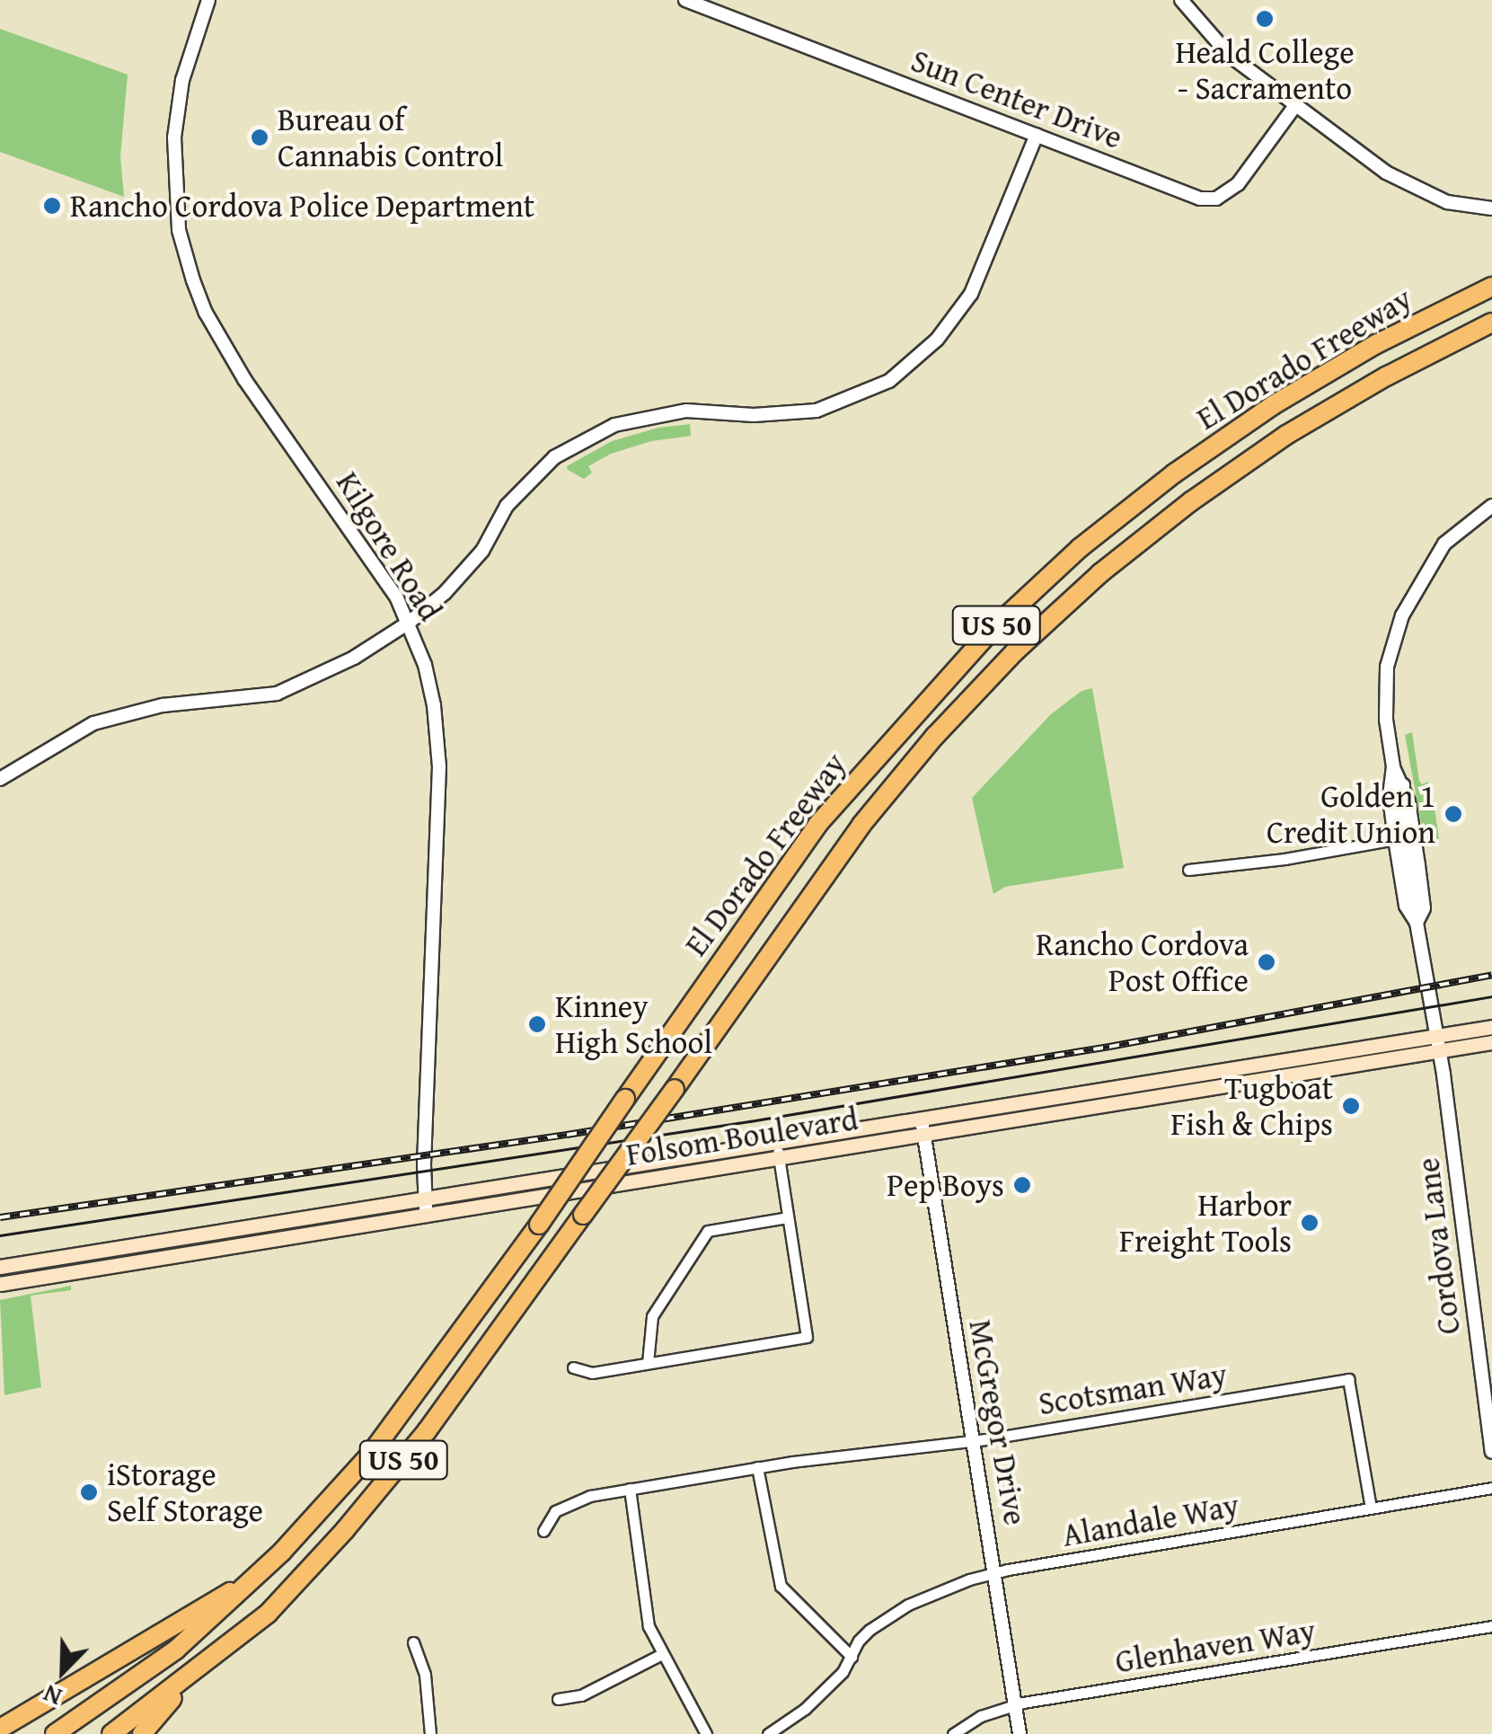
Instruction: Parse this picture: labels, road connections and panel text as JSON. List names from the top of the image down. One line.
{"streets":{"highway":["El Dorado Freeway","US 50"],"main road":["Folsom Boulevard"],"street":["Sun Center Drive","Kilgore Road","Cordova Lane","Scotsman Way","McGregor Drive","Alandale Way","Glenhaven Way"]},"crossings":[["Kilgore Road","Folsom Boulevard"],["Folsom Boulevard","Cordova Lane"],["Folsom Boulevard","McGregor Drive"],["Scotsman Way","McGregor Drive"],["Scotsman Way","Alandale Way"],["McGregor Drive","Alandale Way"],["McGregor Drive","Glenhaven Way"]],"places":["Heald College - Sacramento","Bureau of Cannabis Control","Rancho Cordova Police Department","Golden 1 Credit Union","Rancho Cordova Post Office","Kinney High School","Tugboat Fish & Chips","Pep Boys","Harbor Freight Tools","iStorage Self Storage"],"north":"bottom left"}
